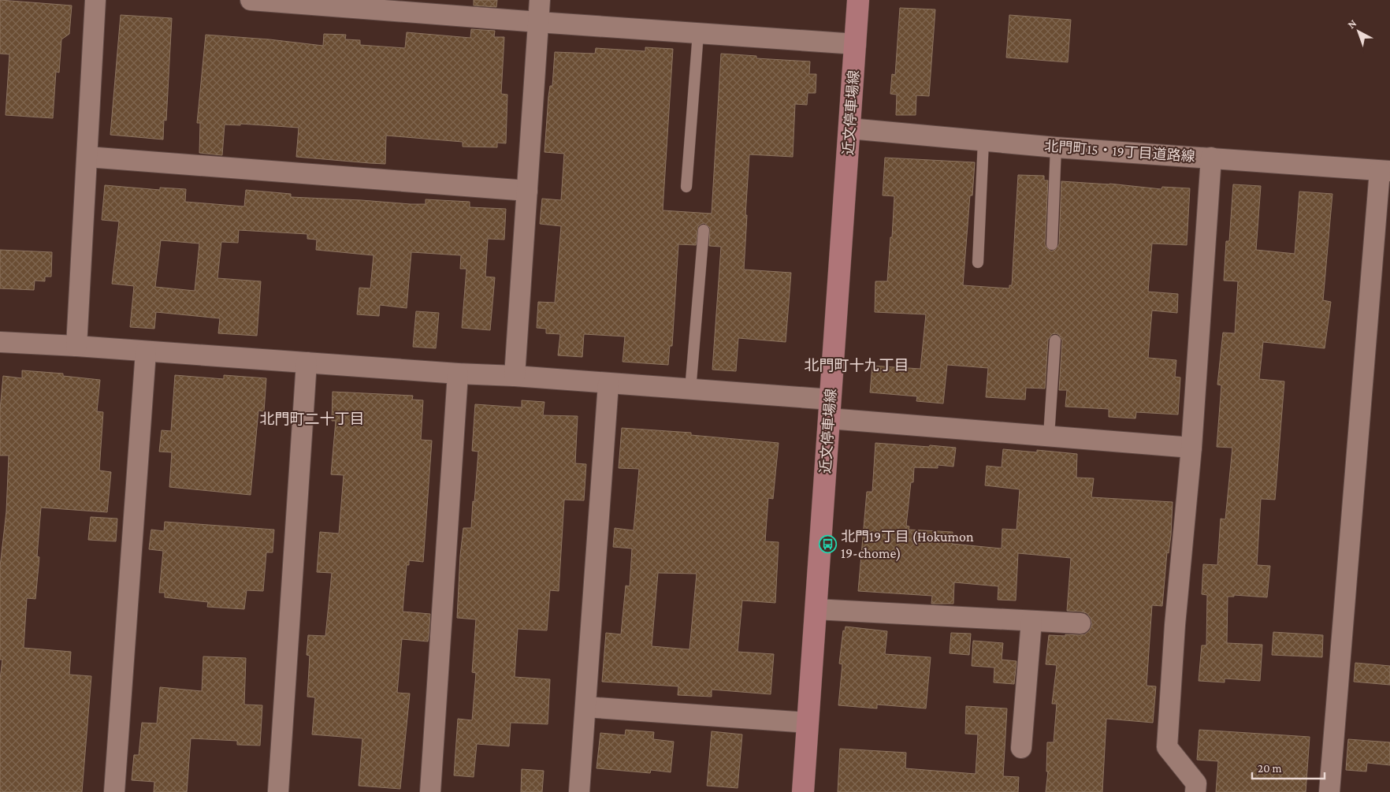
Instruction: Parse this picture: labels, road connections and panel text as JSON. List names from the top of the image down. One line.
{"streets":{"main road":["近文停車場線"],"street":["北門町15・19丁目道路線"]},"crossings":[["近文停車場線","北門町15・19丁目道路線"]],"districts":["北門町十九丁目","北門町二十丁目"],"places":{"bus stop":["北門19丁目 (Hokumon 19-chome)"]},"scale_bar":"20 m","north":"top left"}
